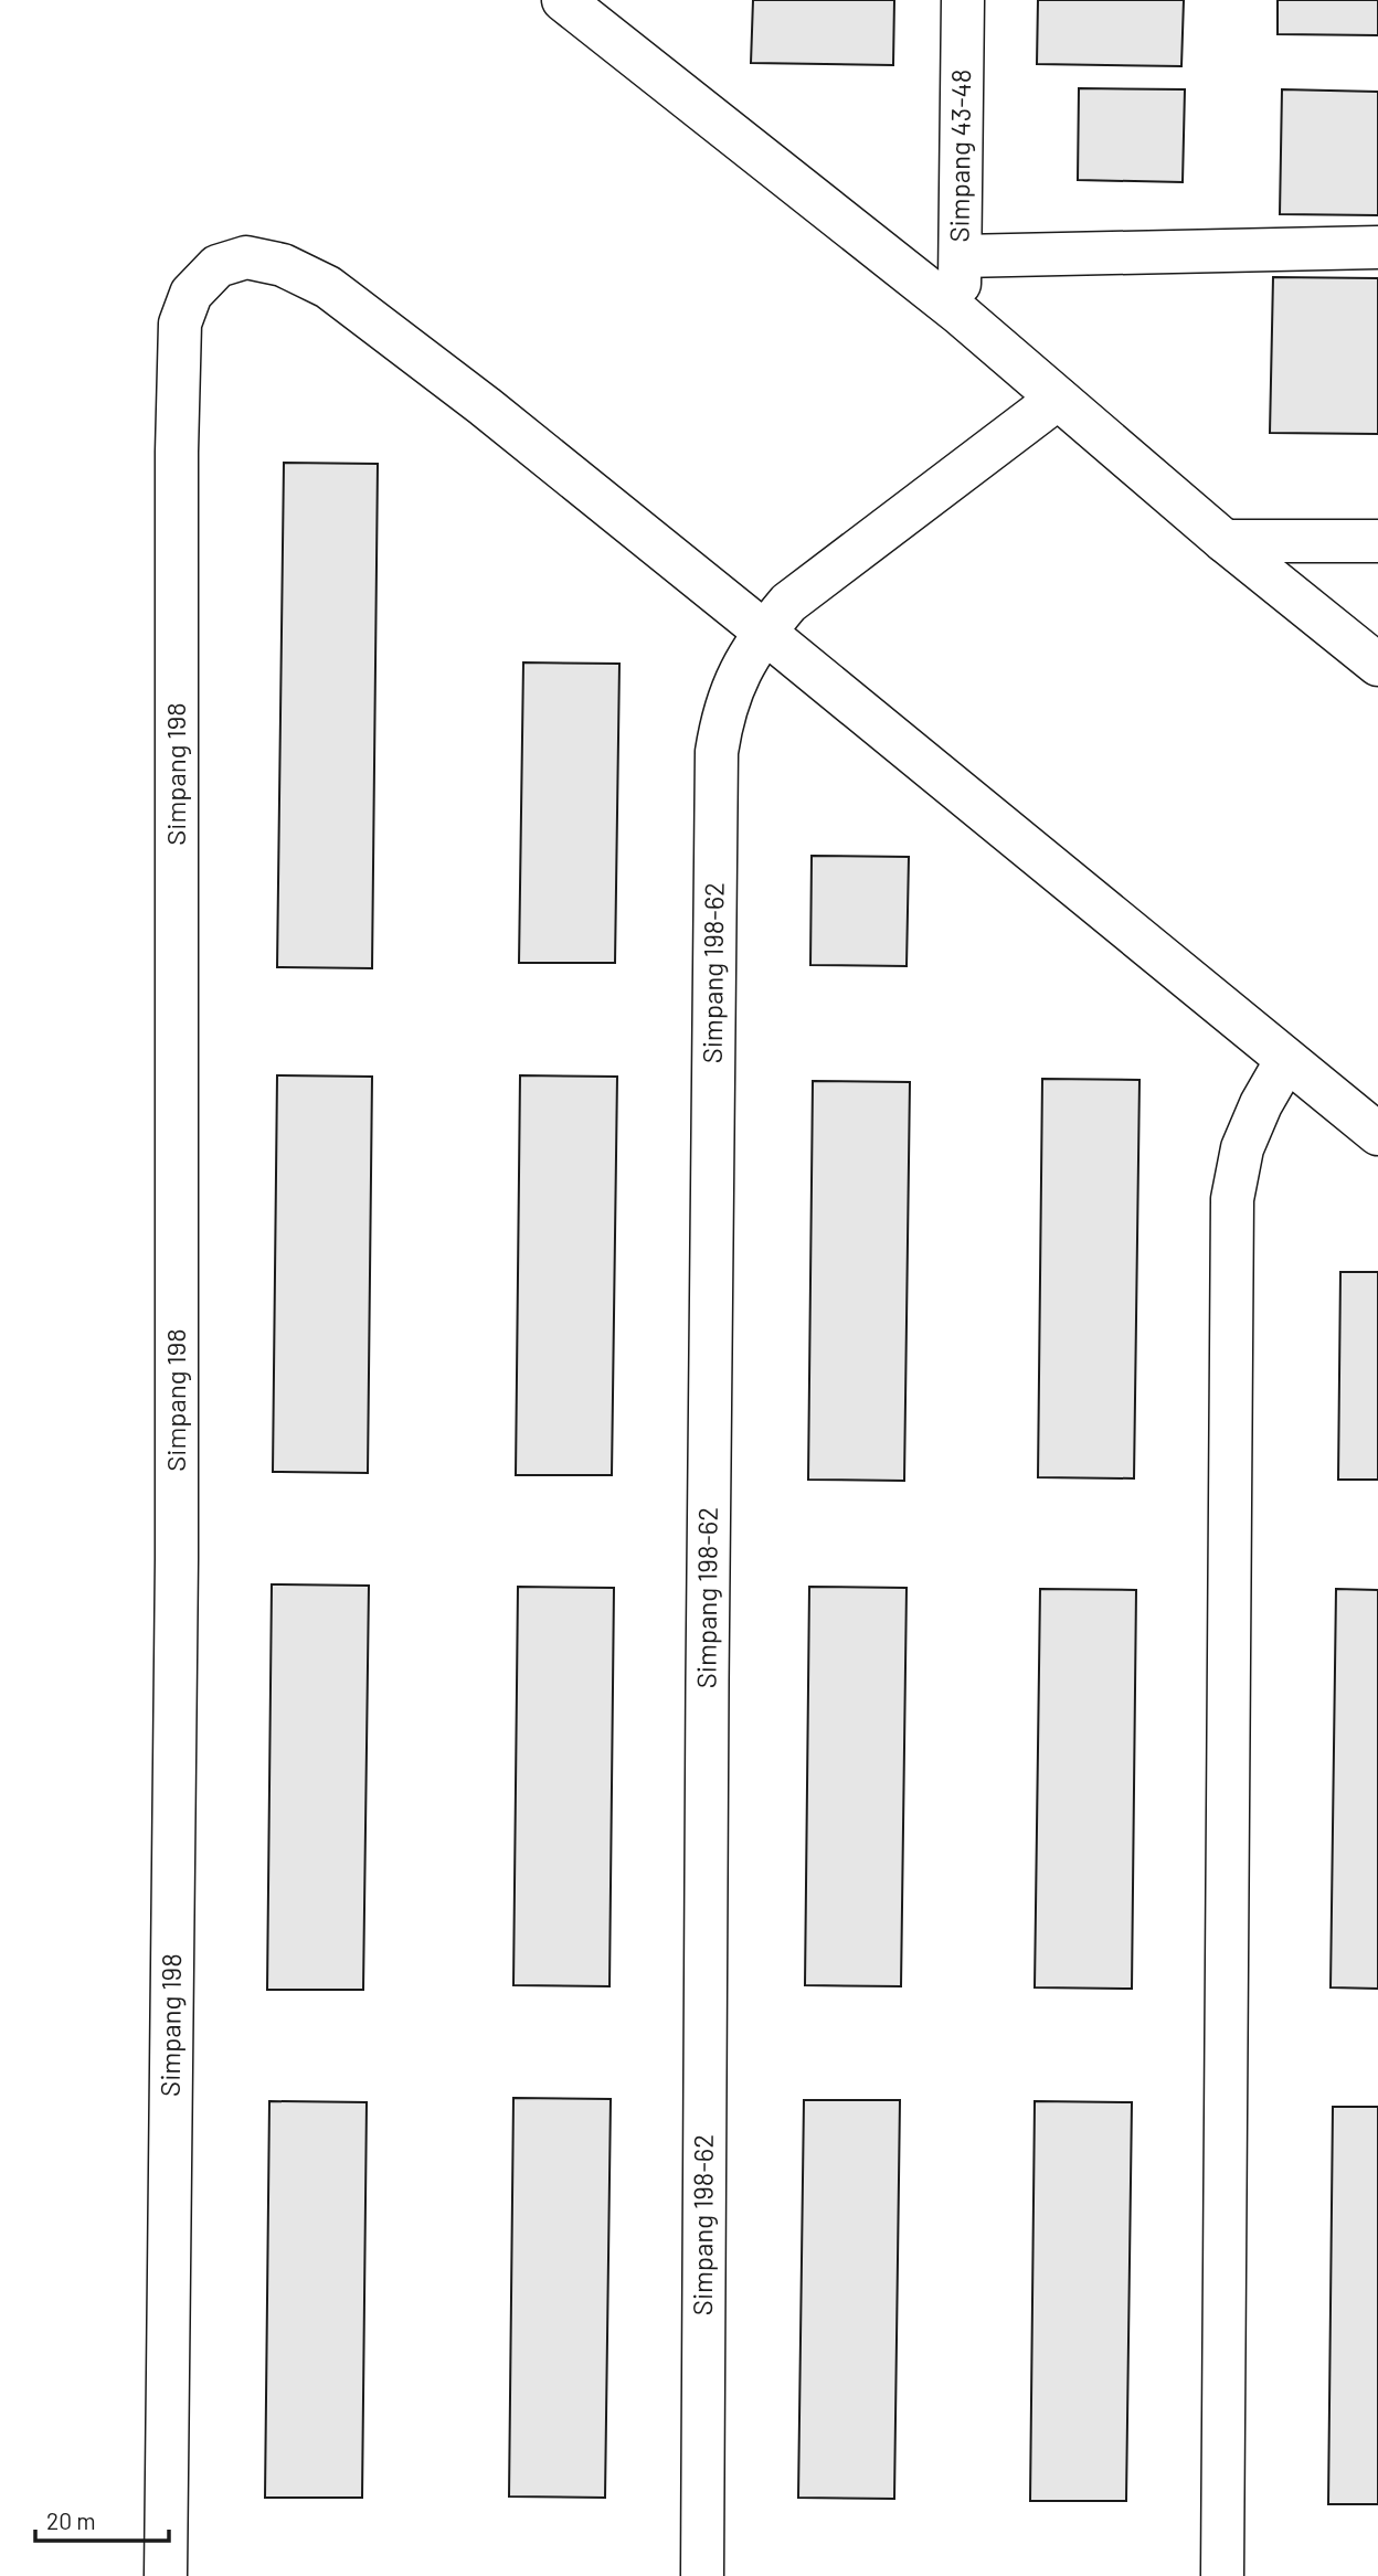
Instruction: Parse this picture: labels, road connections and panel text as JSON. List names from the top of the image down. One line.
{"streets":{"street":["Simpang 43-48","Simpang 198","Simpang 198-62"]},"crossings":[["Simpang 198","Simpang 198-62"]],"scale_bar":"20 m"}
